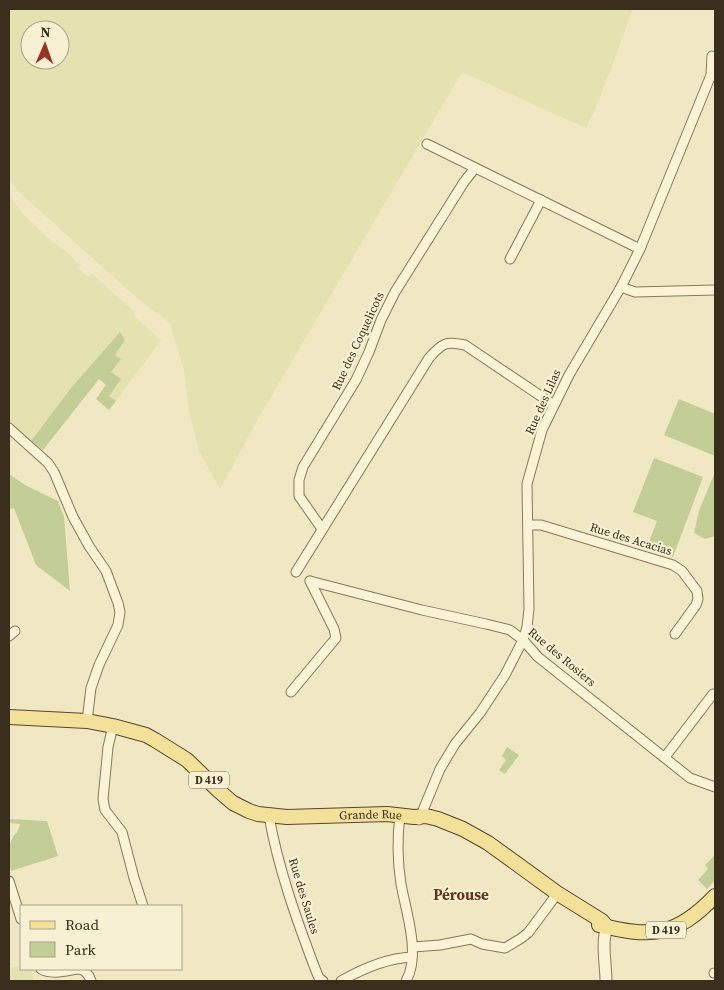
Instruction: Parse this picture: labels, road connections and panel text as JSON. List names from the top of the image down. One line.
{"streets":{"main road":["D 419","Grande Rue"],"street":["Rue des Coquelicots","Rue des Lilas","Rue des Acacias","Rue des Rosiers","Rue des Saules"]},"crossings":[["Rue des Lilas","Rue des Acacias"],["Rue des Lilas","Rue des Rosiers"],["Rue des Lilas","Grande Rue"],["Grande Rue","Rue des Saules"]],"districts":["Pérouse"],"legend":["Road","Park"],"north":"top"}
